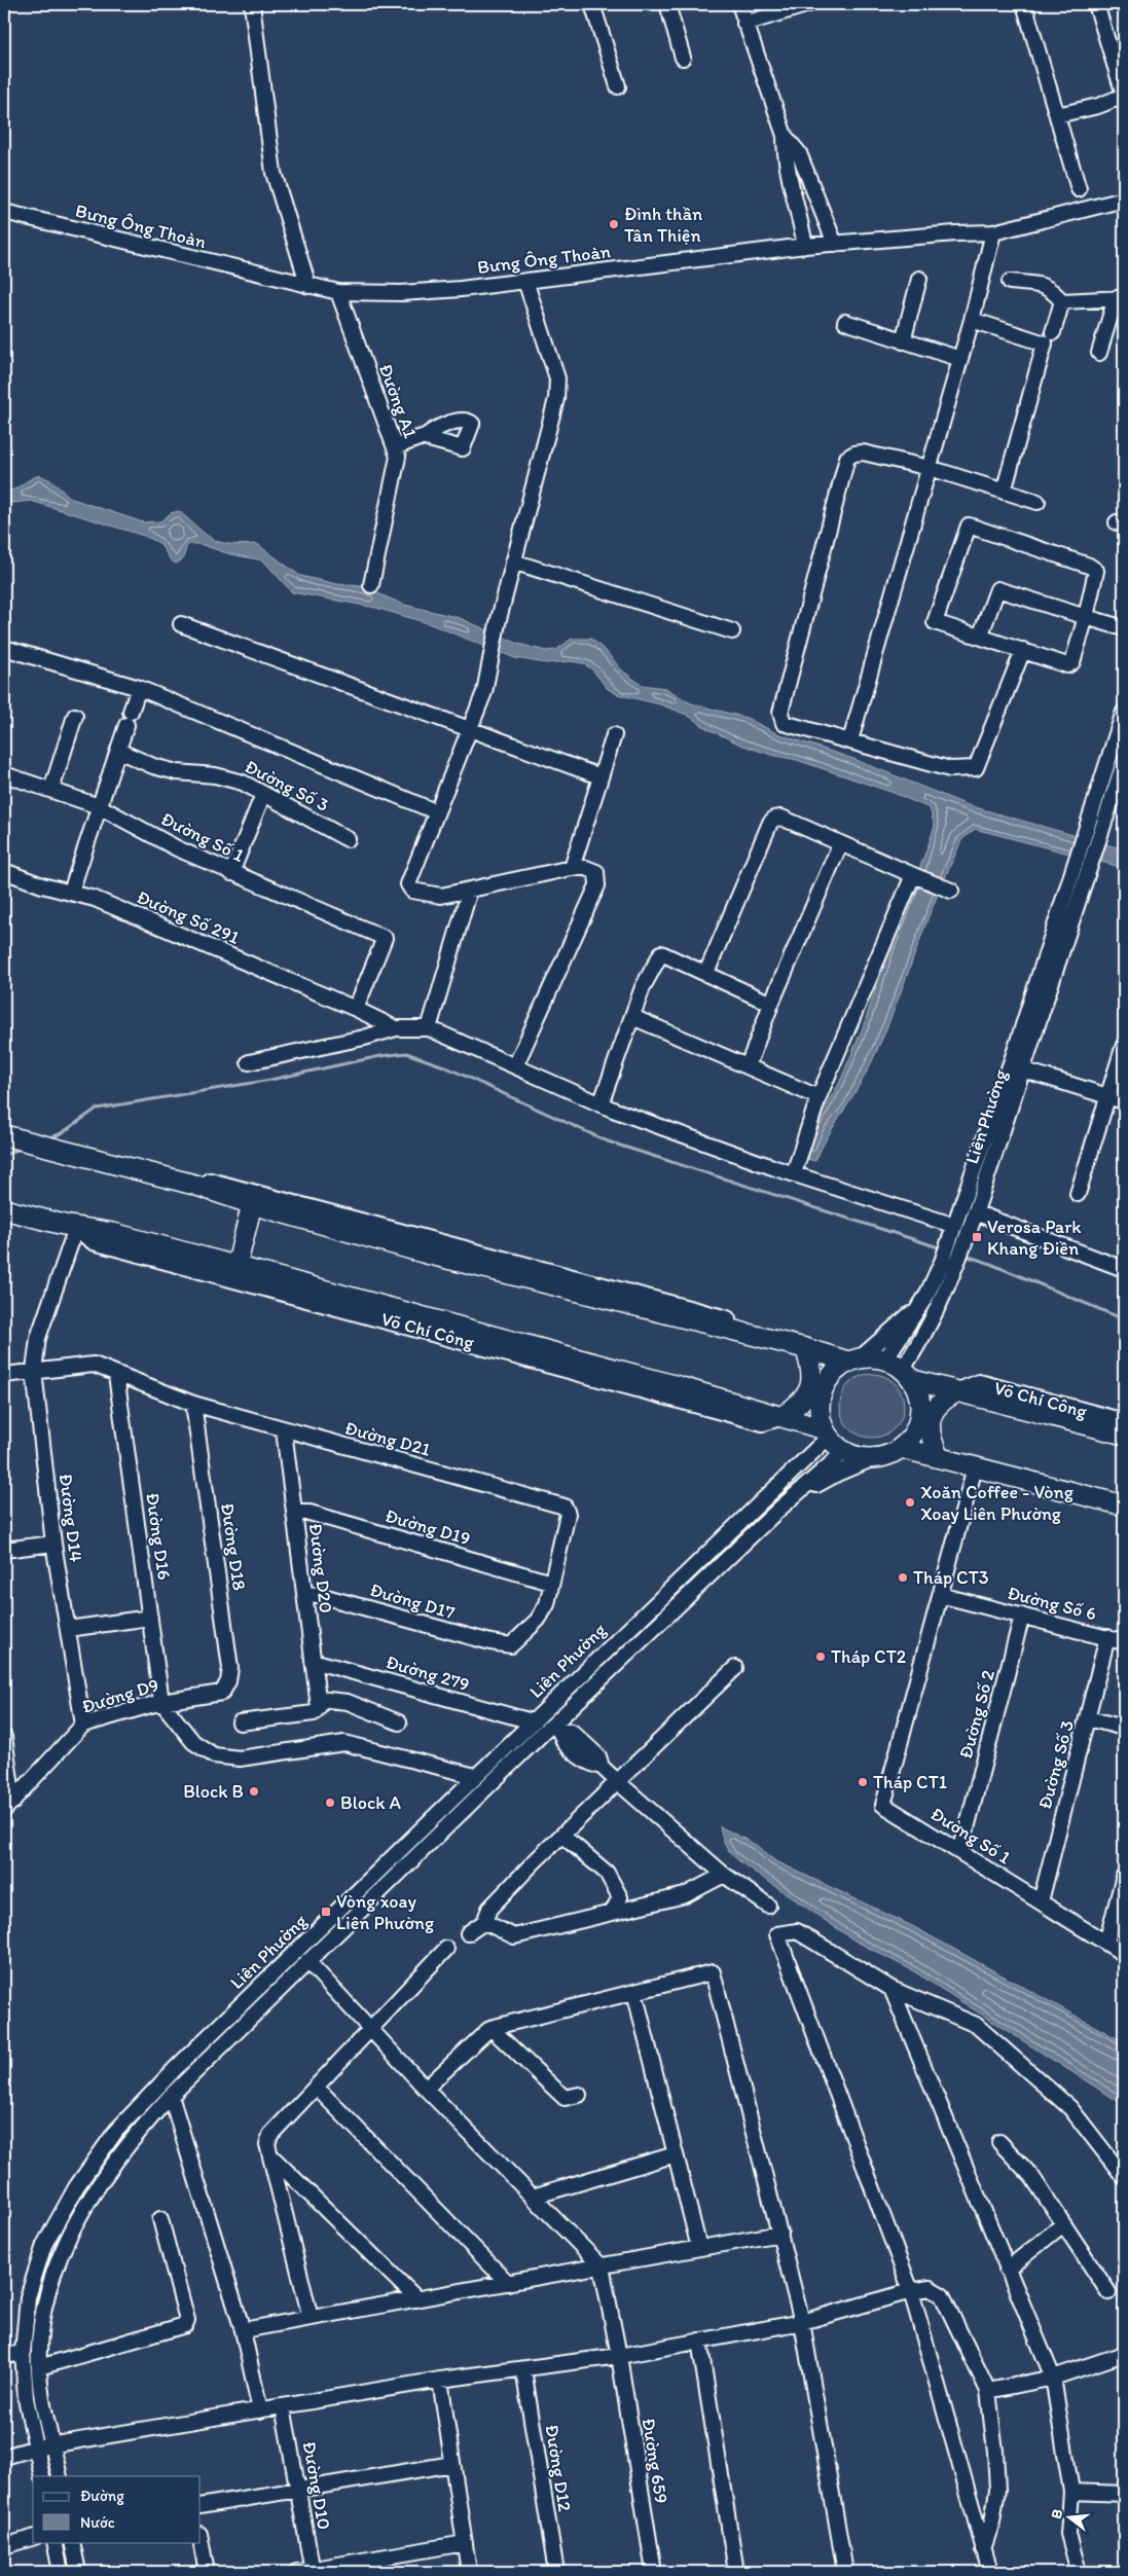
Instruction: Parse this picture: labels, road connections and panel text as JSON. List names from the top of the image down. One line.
{"streets":{"highway":["Võ Chí Công"],"street":["Bưng Ông Thoàn","Đường A1","Đường Số 3","Đường Số 1","Đường Số 291","Liên Phường","Đường D21","Đường D14","Đường D19","Đường D16","Đường D18","Đường D20","Đường D17","Đường Số 6","Đường 279","Đường D9","Đường Số 2","Đường 659","Đường D12","Đường D10"]},"crossings":[["Bưng Ông Thoàn","Đường A1"],["Đường Số 3","Đường Số 1"],["Đường Số 3","Đường Số 6"],["Đường Số 1","Đường Số 291"],["Đường Số 1","Đường Số 6"],["Đường Số 1","Đường Số 2"],["Liên Phường","Võ Chí Công"],["Liên Phường","Đường 279"],["Võ Chí Công","Đường D14"],["Đường D21","Đường D14"],["Đường D21","Đường D19"],["Đường D21","Đường D16"],["Đường D21","Đường D18"],["Đường D21","Đường D20"],["Đường D21","Đường D17"],["Đường D14","Đường D9"],["Đường D19","Đường D20"],["Đường D19","Đường D17"],["Đường D16","Đường D9"],["Đường D18","Đường D9"],["Đường D20","Đường D17"],["Đường D20","Đường 279"],["Đường Số 6","Đường Số 2"]],"places":{"other":["Đình thần Tân Thiện","Xoăn Coffee - Vòng Xoay Liên Phường","Tháp CT3","Tháp CT2","Tháp CT1","Block B","Block A"],"transit":["Verosa Park Khang Điền","Vòng xoay Liên Phường"]},"legend":["Đường","Nước"],"north":"left"}
